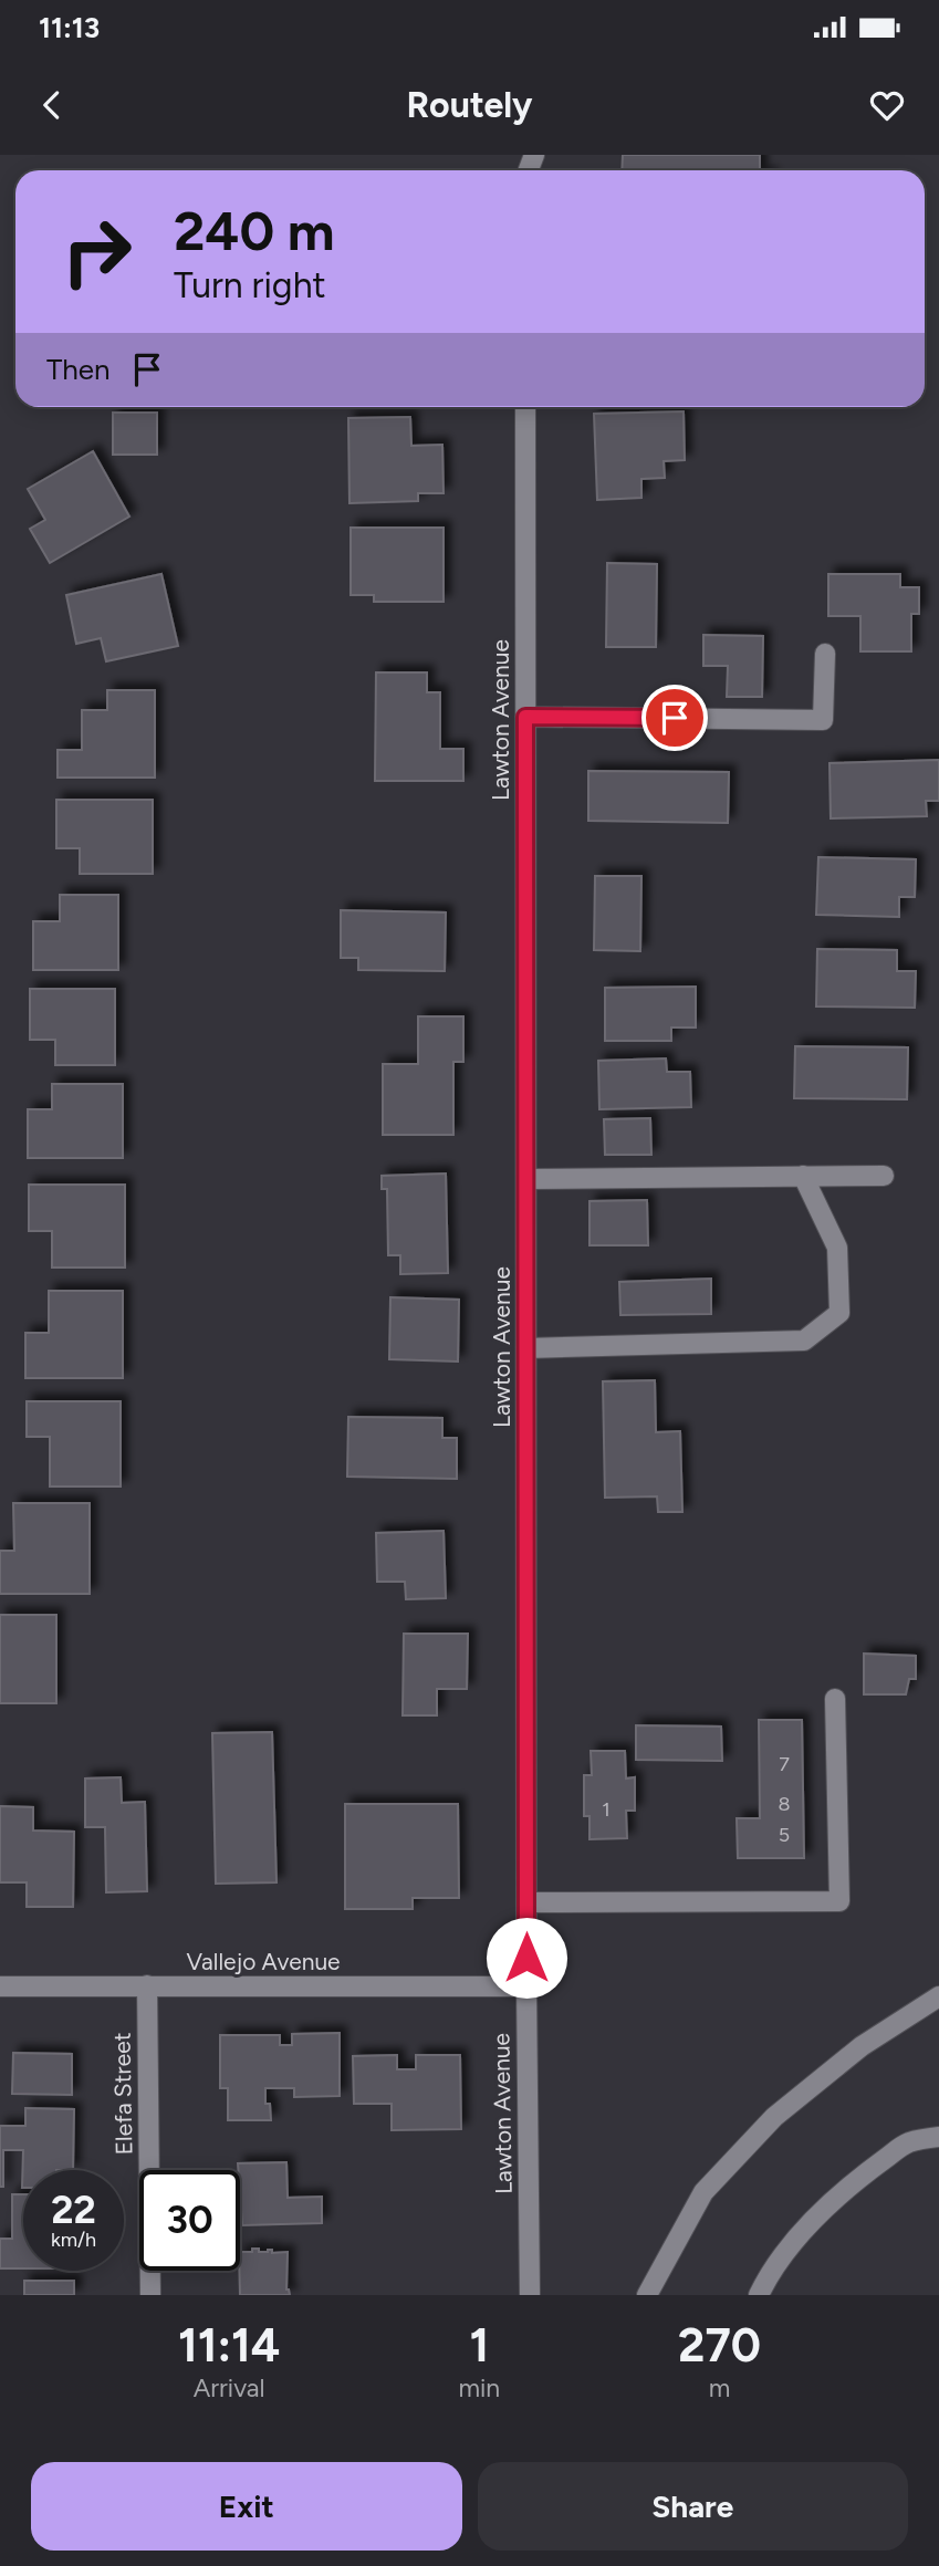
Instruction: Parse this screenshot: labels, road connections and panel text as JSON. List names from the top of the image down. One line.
{"streets":{"street":["Lawton Avenue","Vallejo Avenue","Elefa Street"]},"crossings":[["Lawton Avenue","Vallejo Avenue"],["Vallejo Avenue","Elefa Street"]],"house_numbers":["7","8","1","5"],"page":{"status":"11:13","header":"Routely","turn":["240 m","Turn right"],"then":"Then","speed":"22 km/h","limit":"30","eta":["11:14","Arrival","1","min","270","m"],"buttons":["Exit","Share"]}}
